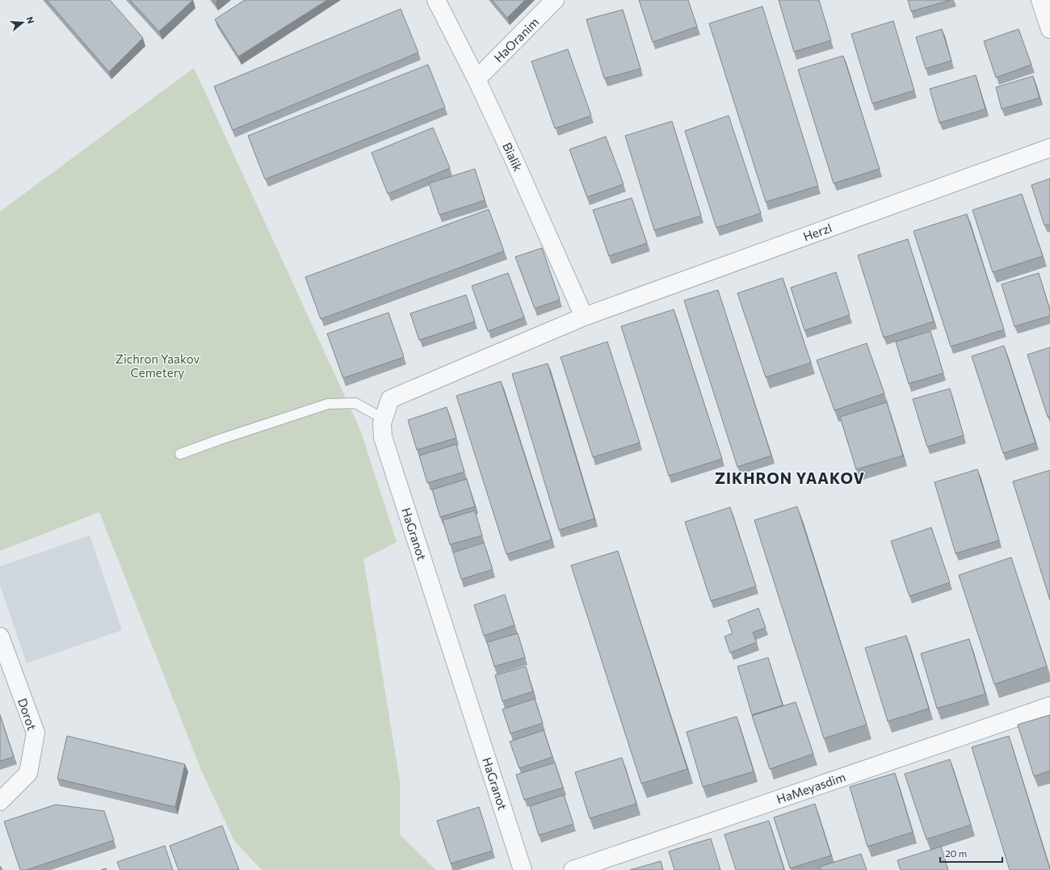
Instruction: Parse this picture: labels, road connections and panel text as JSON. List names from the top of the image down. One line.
{"streets":{"street":["HaOranim","Bialik","Herzl","HaGranot","Dorot","HaMeyasdim"]},"crossings":[["HaOranim","Bialik"],["Bialik","Herzl"],["Bialik","HaGranot"],["Herzl","HaGranot"]],"districts":["ZIKHRON YAAKOV"],"parks":["Zichron Yaakov Cemetery"],"scale_bar":"20 m","north":"right"}
